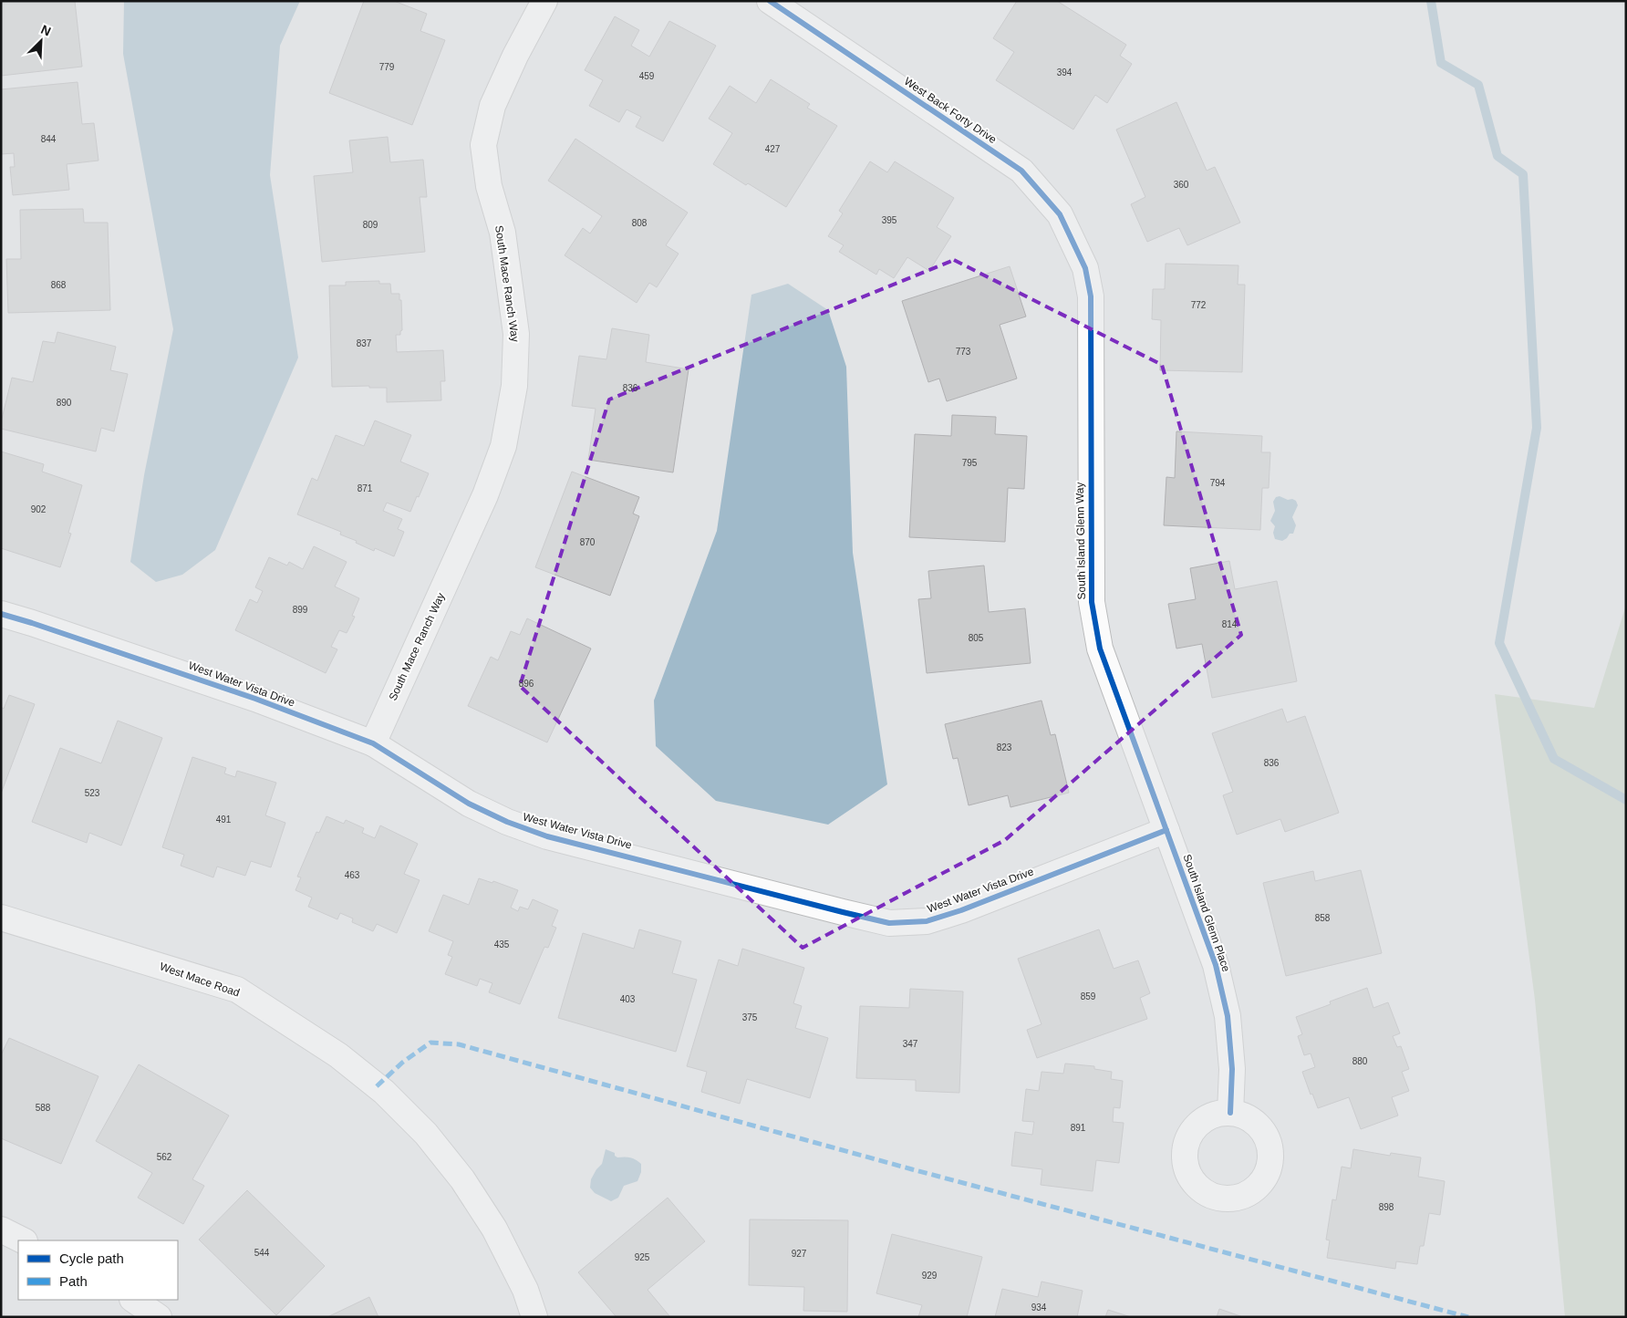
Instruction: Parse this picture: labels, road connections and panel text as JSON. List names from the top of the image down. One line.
{"streets":{"street":["West Back Forty Drive","South Mace Ranch Way","South Island Glenn Way","West Water Vista Drive","South Island Glenn Place","West Mace Road"]},"crossings":[["West Back Forty Drive","South Island Glenn Way"],["South Mace Ranch Way","West Water Vista Drive"],["South Island Glenn Way","West Water Vista Drive"],["South Island Glenn Way","South Island Glenn Place"],["West Water Vista Drive","South Island Glenn Place"]],"house_numbers":["779","394","459","844","427","360","395","808","809","868","772","837","773","836","890","795","794","871","902","870","899","814","805","896","823","836","523","491","463","858","435","859","403","375","347","880","588","891","562","898","544","927","925","929","934"],"legend":["Cycle path","Path"],"north":"top right"}
